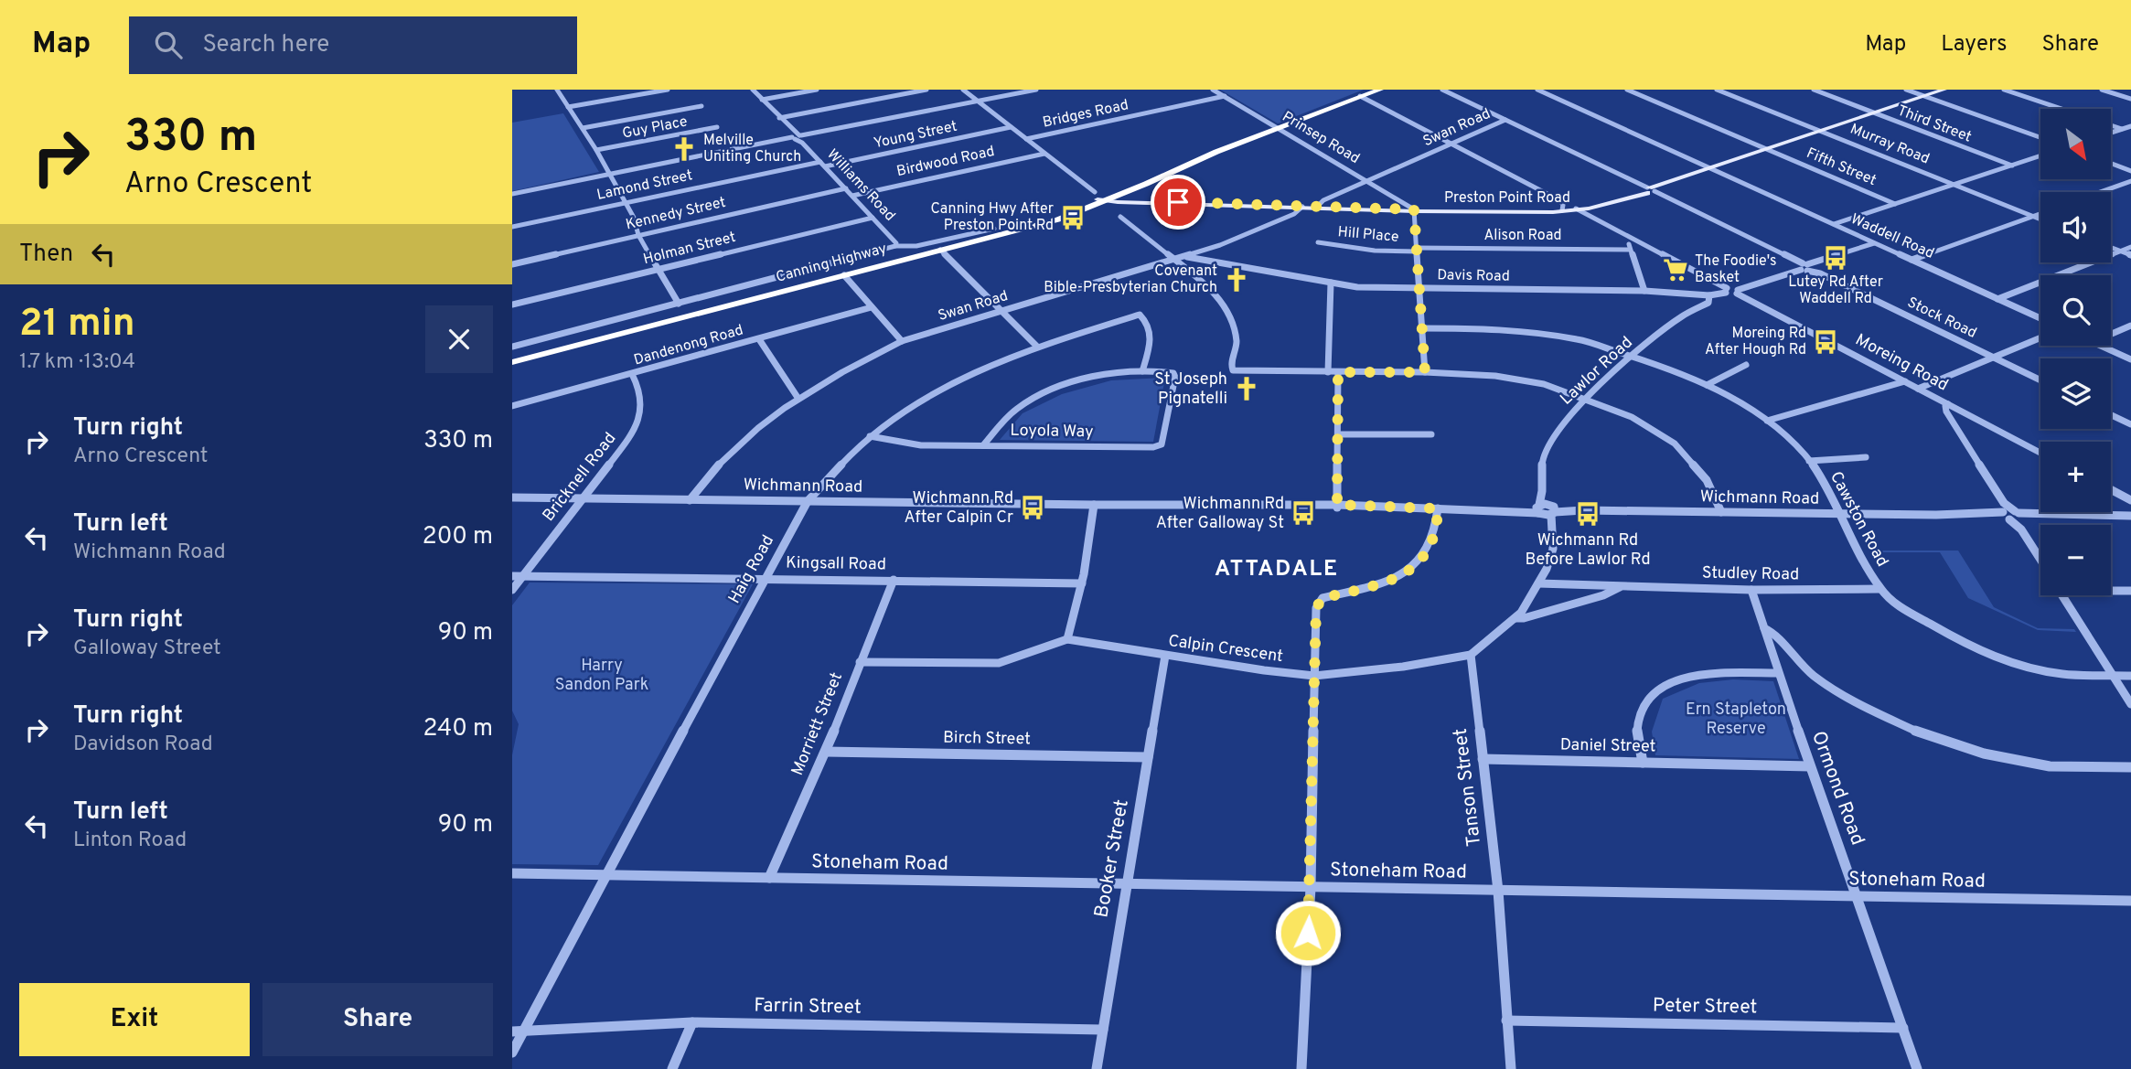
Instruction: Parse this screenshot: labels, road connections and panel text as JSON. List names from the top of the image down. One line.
{"streets":{"highway":["Canning Highway"],"main road":["Preston Point Road"],"street":["Bridges Road","Third Street","Guy Place","Swan Road","Young Street","Prinsep Road","Murray Road","Birdwood Road","Fifth Street","Lamond Street","Williams Road","Kennedy Street","Hill Place","Alison Road","Waddell Road","Holman Street","Davis Road","Stock Road","Dandenong Road","Moreing Road","Lawlor Road","Loyola Way","Bricknell Road","Wichmann Road","Cawston Road","Kingsall Road","Haig Road","Studley Road","Calpin Crescent","Morriett Street","Birch Street","Daniel Street","Tanson Street","Ormond Road","Booker Street","Stoneham Road","Farrin Street","Peter Street"]},"crossings":[["Bridges Road","Prinsep Road"],["Third Street","Preston Point Road"],["Swan Road","Prinsep Road"],["Swan Road","Preston Point Road"],["Swan Road","Davis Road"],["Swan Road","Stock Road"],["Swan Road","Wichmann Road"],["Young Street","Lamond Street"],["Young Street","Williams Road"],["Prinsep Road","Preston Point Road"],["Prinsep Road","Canning Highway"],["Murray Road","Preston Point Road"],["Birdwood Road","Williams Road"],["Fifth Street","Preston Point Road"],["Lamond Street","Williams Road"],["Williams Road","Kennedy Street"],["Williams Road","Holman Street"],["Williams Road","Canning Highway"],["Preston Point Road","Waddell Road"],["Preston Point Road","Canning Highway"],["Preston Point Road","Stock Road"],["Preston Point Road","Moreing Road"],["Hill Place","Alison Road"],["Davis Road","Moreing Road"],["Davis Road","Lawlor Road"],["Dandenong Road","Bricknell Road"],["Lawlor Road","Wichmann Road"],["Lawlor Road","Cawston Road"],["Lawlor Road","Calpin Crescent"],["Loyola Way","Haig Road"],["Bricknell Road","Wichmann Road"],["Bricknell Road","Kingsall Road"],["Wichmann Road","Cawston Road"],["Wichmann Road","Haig Road"],["Wichmann Road","Calpin Crescent"],["Cawston Road","Studley Road"],["Kingsall Road","Haig Road"],["Kingsall Road","Morriett Street"],["Haig Road","Stoneham Road"],["Haig Road","Farrin Street"],["Studley Road","Calpin Crescent"],["Studley Road","Ormond Road"],["Calpin Crescent","Tanson Street"],["Calpin Crescent","Booker Street"],["Morriett Street","Birch Street"],["Morriett Street","Stoneham Road"],["Birch Street","Booker Street"],["Daniel Street","Tanson Street"],["Daniel Street","Ormond Road"],["Tanson Street","Stoneham Road"],["Tanson Street","Peter Street"],["Ormond Road","Stoneham Road"],["Ormond Road","Peter Street"],["Booker Street","Stoneham Road"],["Booker Street","Farrin Street"]],"districts":["ATTADALE"],"parks":["Harry Sandon Park","Ern Stapleton Reserve"],"places":{"church":["Melville Uniting Church","Covenant Bible-Presbyterian Church","St Joseph Pignatelli"],"bus stop":["Canning Hwy After Preston Point Rd","Lutey Rd After Waddell Rd","Moreing Rd After Hough Rd","Wichmann Rd After Calpin Cr","Wichmann Rd After Galloway St","Wichmann Rd Before Lawlor Rd"],"supermarket":["The Foodie's Basket"]},"north":"bottom right","page":{"header":"Map","search":"Search here","nav":["Map","Layers","Share"],"turn":["330 m","Arno Crescent"],"map_buttons":["+","−"],"then":"Then","heading":["21 min","1.7 km · 13:04"],"list":[{"name":"Turn right","note":"Arno Crescent","value":"330 m"},{"name":"Turn left","note":"Wichmann Road","value":"200 m"},{"name":"Turn right","note":"Galloway Street","value":"90 m"},{"name":"Turn right","note":"Davidson Road","value":"240 m"},{"name":"Turn left","note":"Linton Road","value":"90 m"}],"buttons":["Exit","Share"]}}
